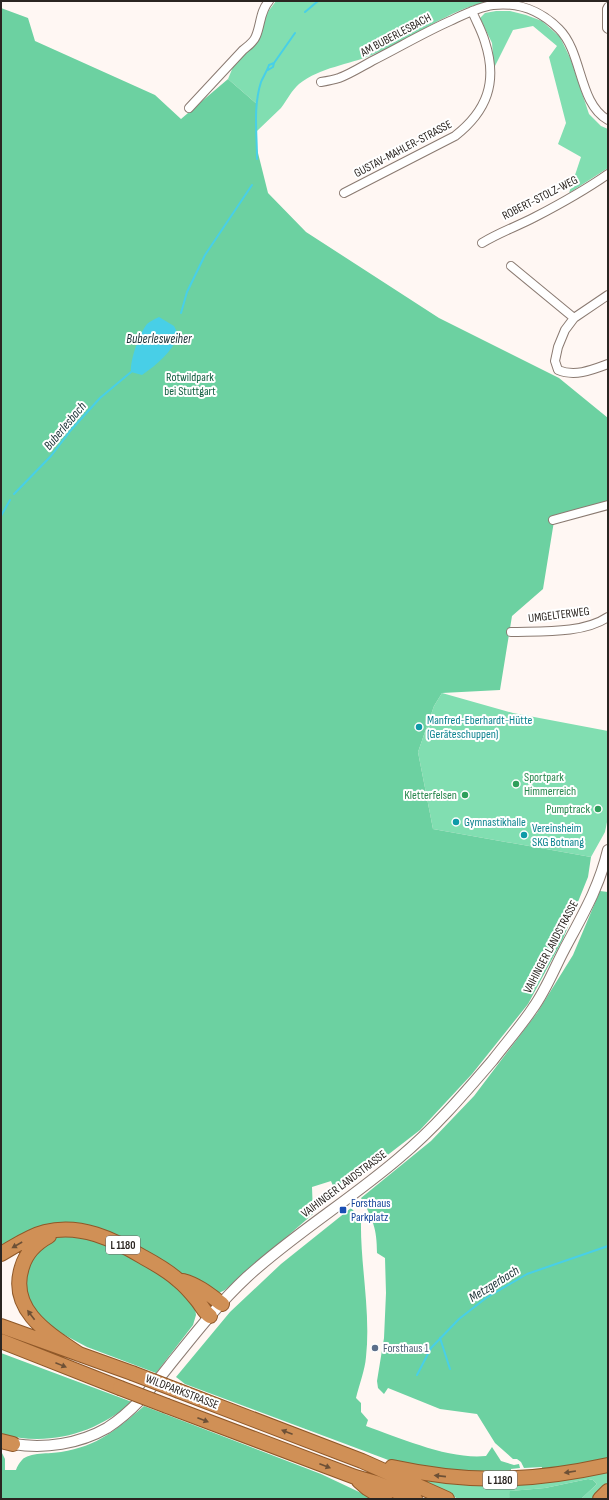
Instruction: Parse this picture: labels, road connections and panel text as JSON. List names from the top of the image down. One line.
{"streets":{"highway":["L 1180","WILDPARKSTRASSE"],"street":["AM BUBERLESBACH","GUSTAV-MAHLER-STRASSE","ROBERT-STOLZ-WEG","UMGELTERWEG","VAIHINGER LANDSTRASSE"]},"crossings":[["AM BUBERLESBACH","GUSTAV-MAHLER-STRASSE"],["VAIHINGER LANDSTRASSE","L 1180"],["L 1180","WILDPARKSTRASSE"]],"water":["Buberlesweiher","Buberlesbach","Metzgerbach"],"parks":["Rotwildpark bei Stuttgart"],"places":{"other":["Manfred-Eberhardt-Hütte (Geräteschuppen)","Sportpark Himmerreich","Kletterfelsen","Pumptrack","Gymnastikhalle","Vereinsheim SKG Botnang","Forsthaus 1"],"transit":["Forsthaus Parkplatz"]}}
